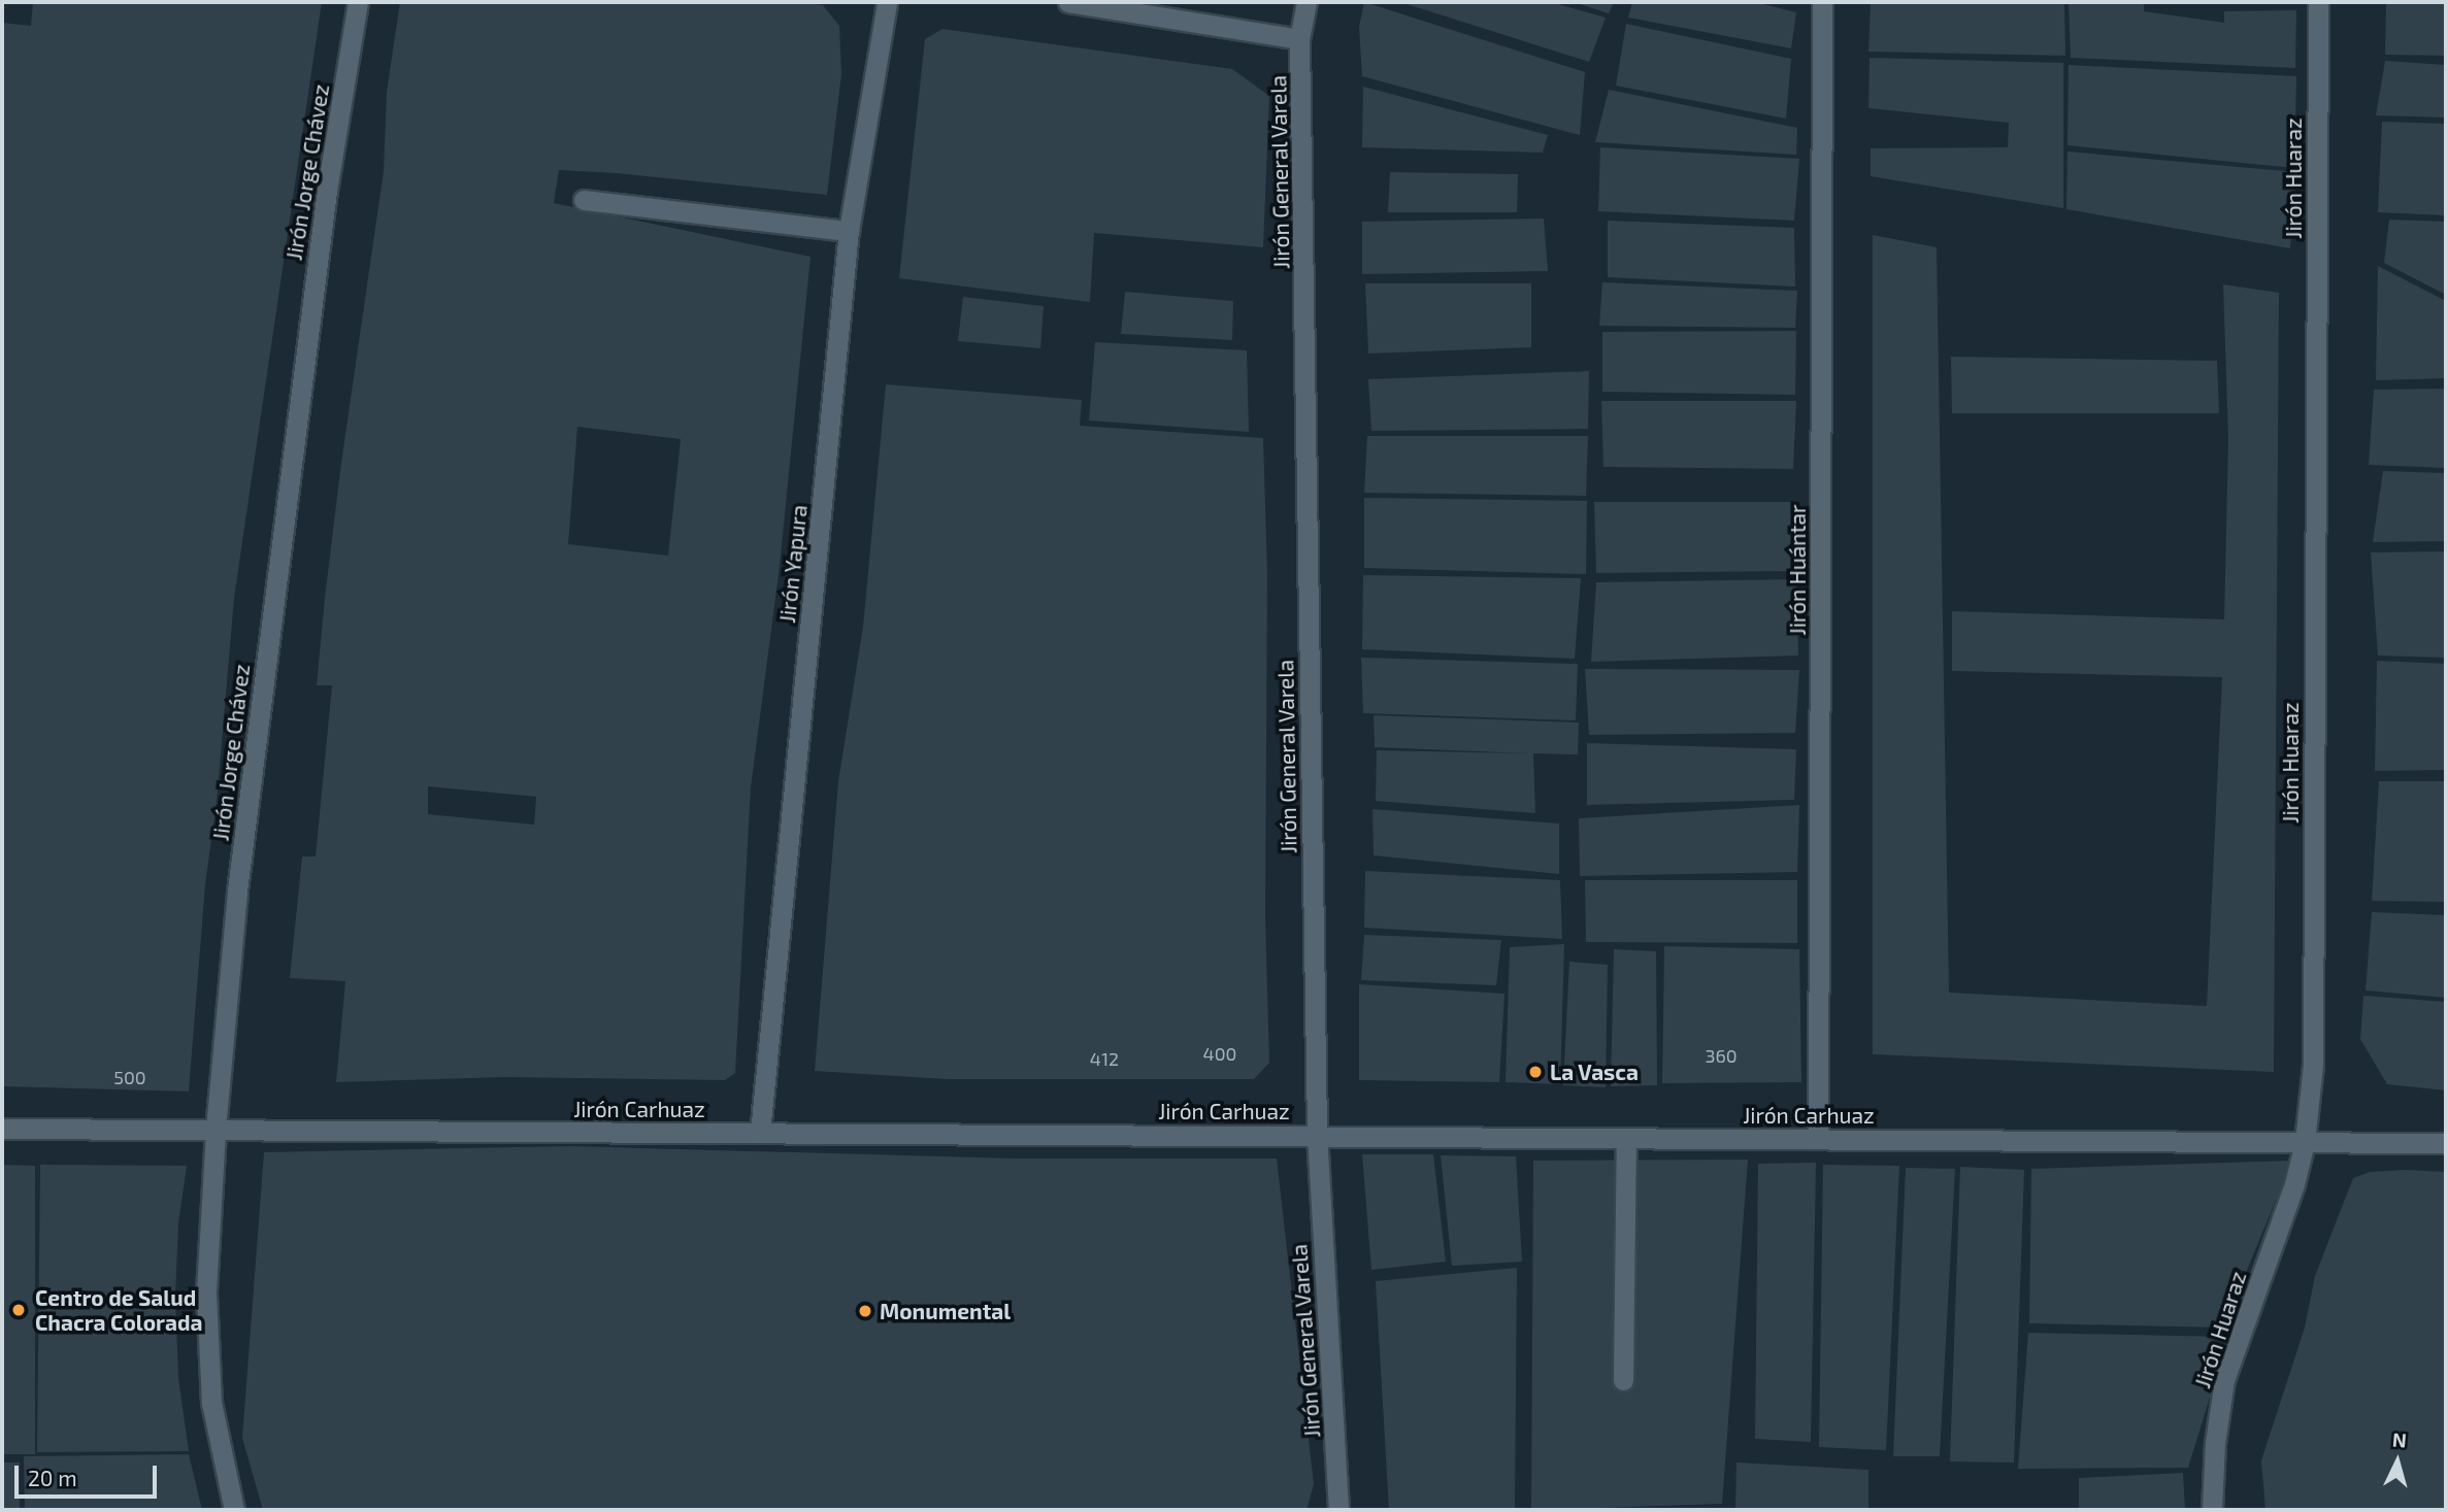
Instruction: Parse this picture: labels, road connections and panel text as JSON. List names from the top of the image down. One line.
{"streets":{"street":["Jirón Jorge Chávez","Jirón General Varela","Jirón Huaraz","Jirón Yapura","Jirón Huántar","Jirón Carhuaz"]},"crossings":[["Jirón Jorge Chávez","Jirón Carhuaz"],["Jirón General Varela","Jirón Carhuaz"],["Jirón Huaraz","Jirón Carhuaz"],["Jirón Yapura","Jirón Carhuaz"],["Jirón Huántar","Jirón Carhuaz"]],"places":["La Vasca","Centro de Salud Chacra Colorada","Monumental"],"house_numbers":["400","360","412","500"],"scale_bar":"20 m","north":"top"}
